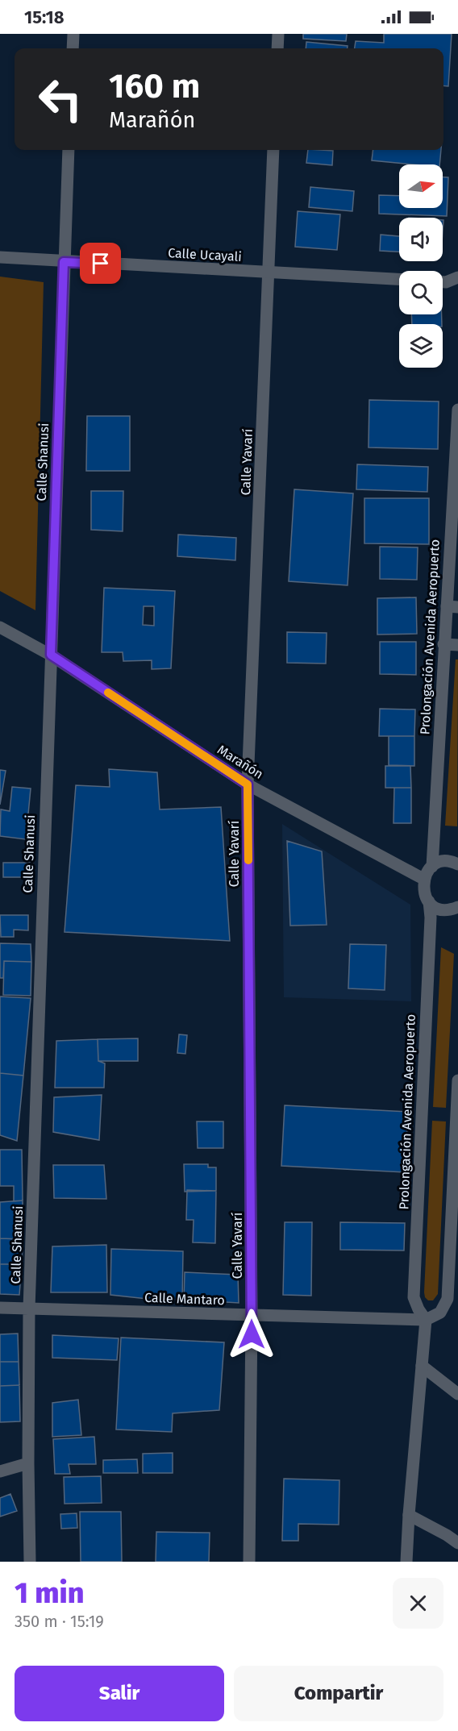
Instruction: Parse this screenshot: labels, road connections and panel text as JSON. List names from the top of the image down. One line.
{"streets":{"street":["Calle Ucayali","Calle Shanusi","Calle Yavarí","Prolongación Avenida Aeropuerto","Marañón","Calle Mantaro"]},"crossings":[["Calle Ucayali","Calle Shanusi"],["Calle Ucayali","Calle Yavarí"],["Calle Shanusi","Marañón"],["Calle Shanusi","Calle Mantaro"],["Calle Yavarí","Marañón"],["Calle Yavarí","Calle Mantaro"],["Prolongación Avenida Aeropuerto","Marañón"],["Prolongación Avenida Aeropuerto","Calle Mantaro"]],"north":"right","page":{"status":"15:18","turn":["160 m","Marañón"],"heading":["1 min","350 m · 15:19"],"buttons":["Salir","Compartir"]}}
